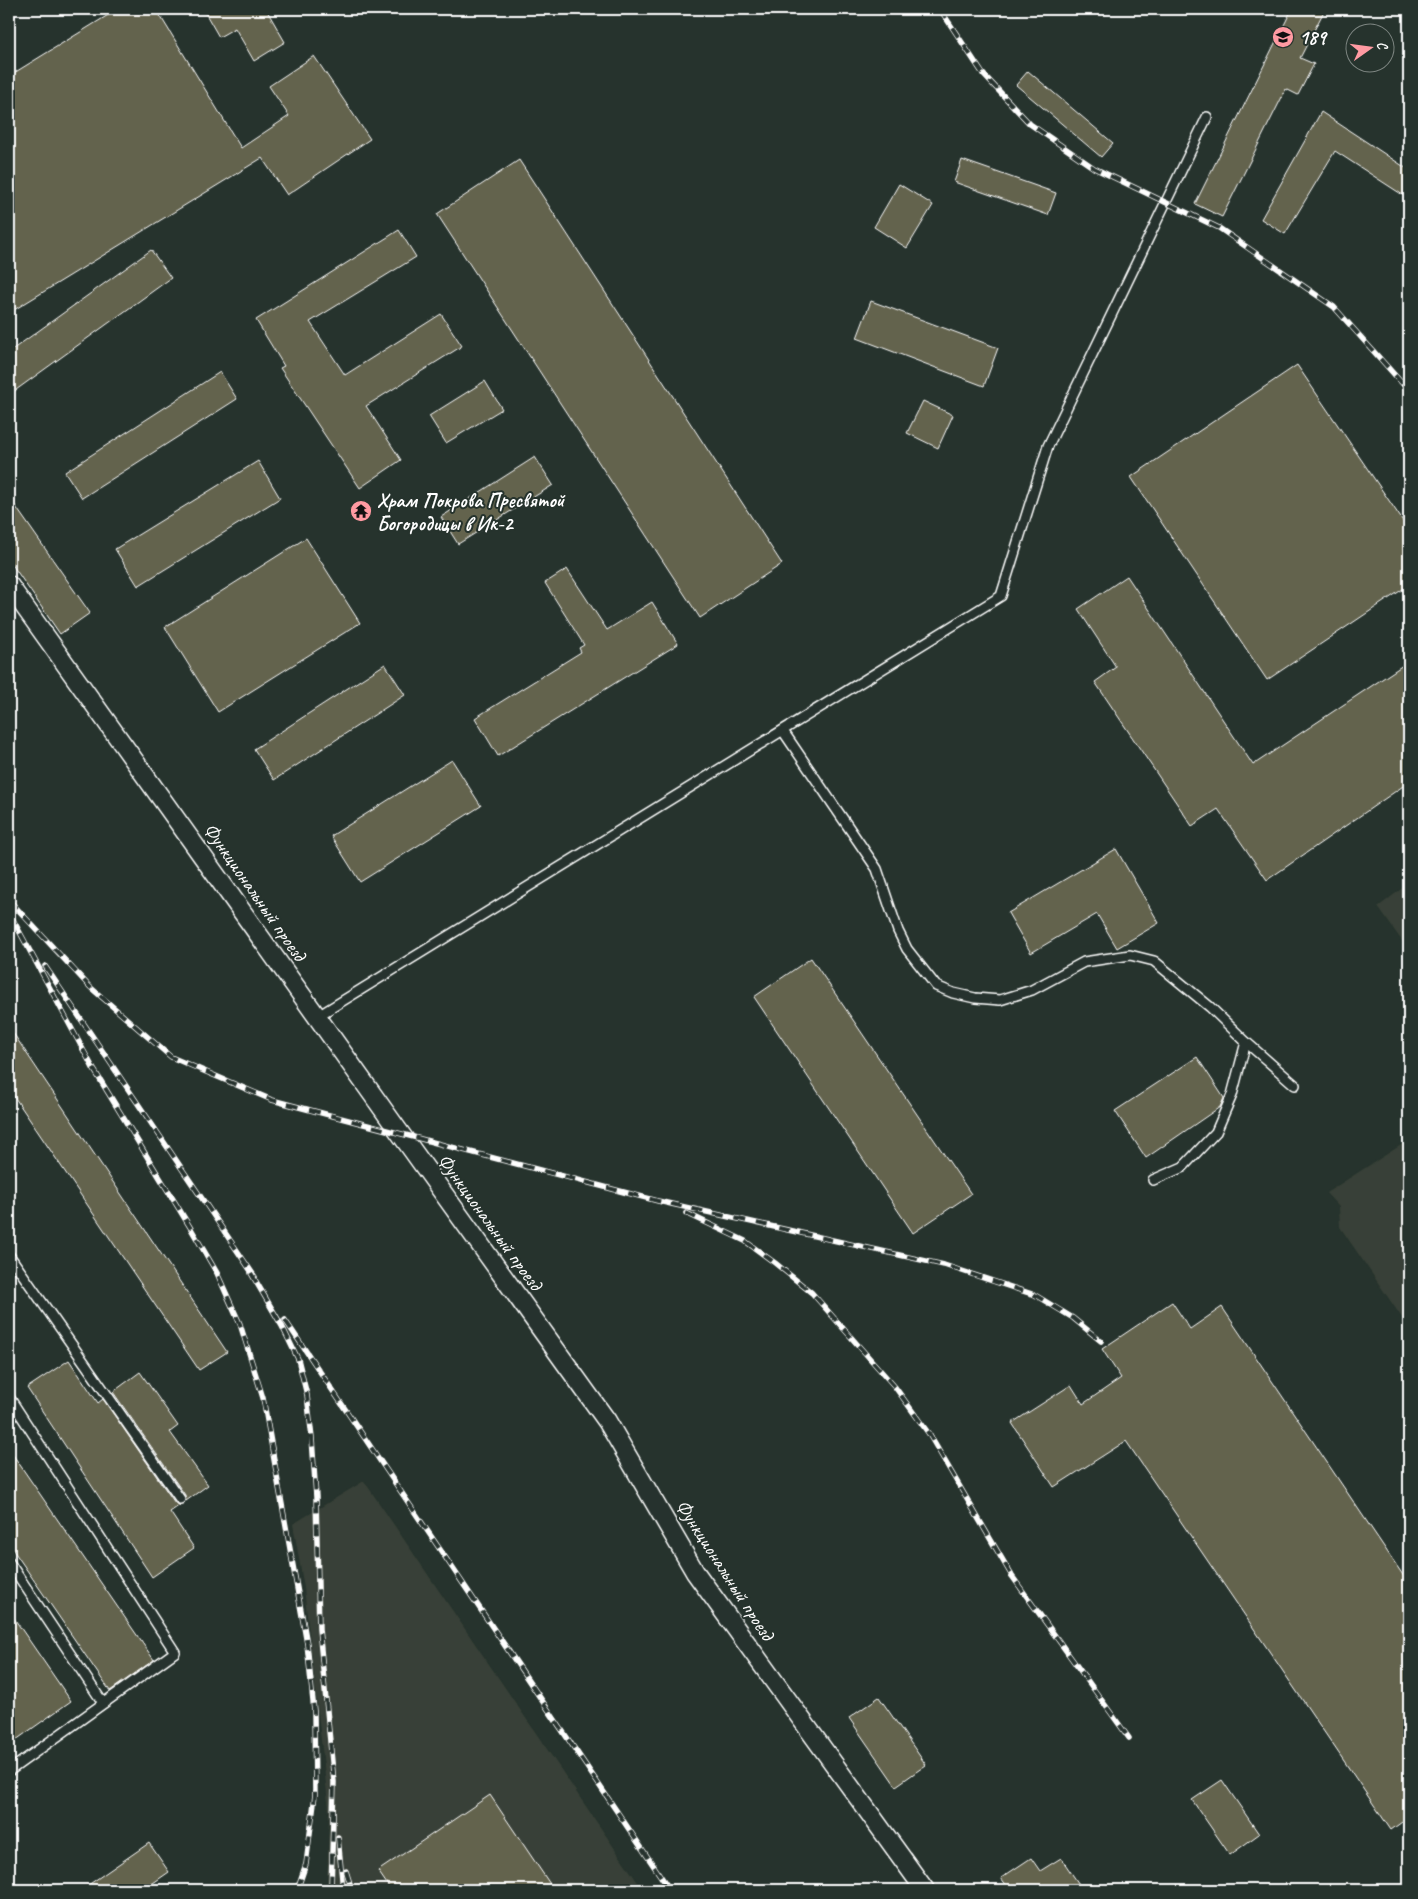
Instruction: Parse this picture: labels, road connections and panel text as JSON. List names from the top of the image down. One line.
{"streets":{"street":["Функциональный проезд"]},"places":{"school or university":["189"],"temple":["Храм Покрова Пресвятой Богородицы в Ик-2"]},"north":"right"}
